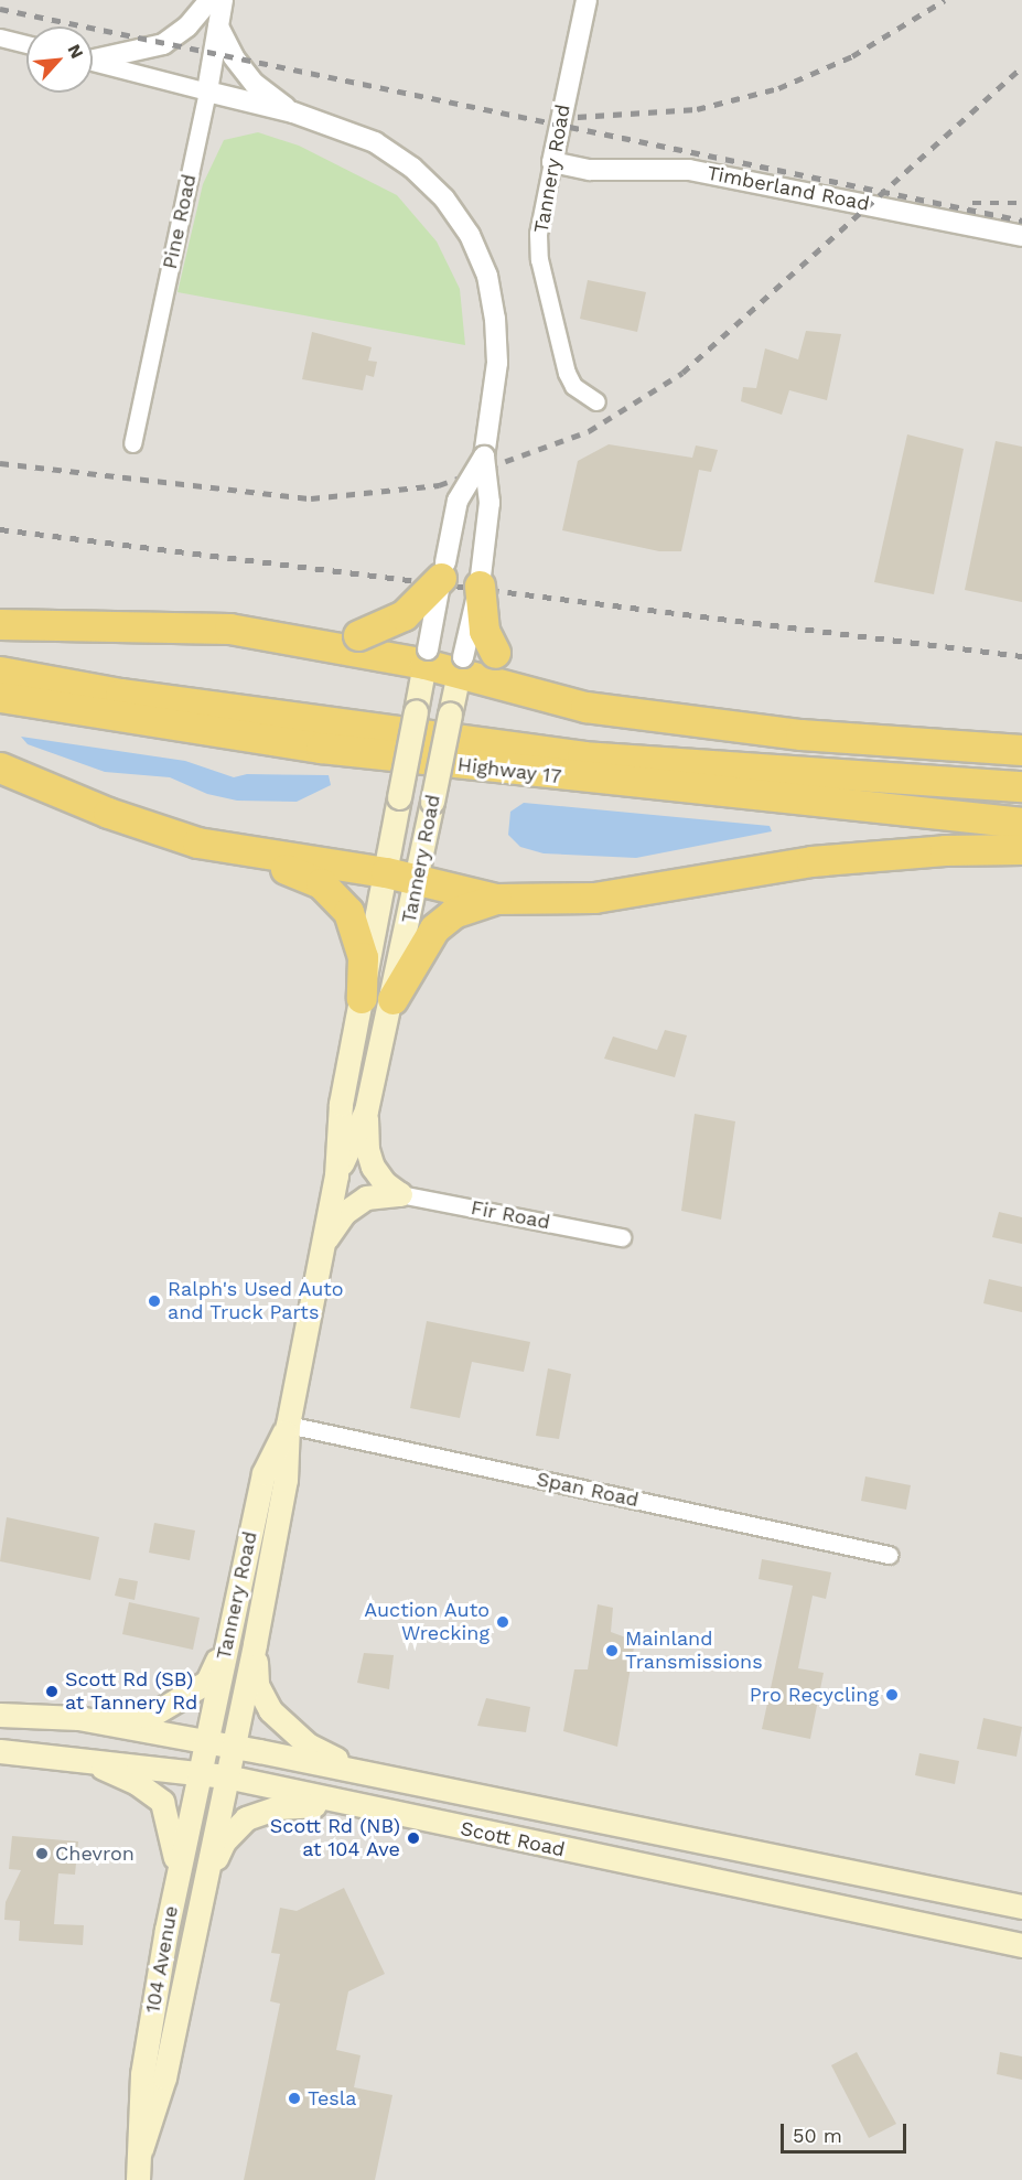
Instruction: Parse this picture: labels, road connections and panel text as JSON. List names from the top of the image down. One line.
{"streets":{"highway":["Highway 17"],"main road":["Tannery Road","Scott Road","104 Avenue"],"street":["Timberland Road","Pine Road","Fir Road","Span Road"]},"crossings":[["Tannery Road","Timberland Road"],["Tannery Road","Pine Road"],["Tannery Road","Span Road"],["Tannery Road","Scott Road"],["Tannery Road","104 Avenue"],["Scott Road","104 Avenue"]],"places":["Ralph's Used Auto and Truck Parts","Auction Auto Wrecking","Mainland Transmissions","Scott Rd (SB) at Tannery Rd","Pro Recycling","Scott Rd (NB) at 104 Ave","Chevron","Tesla"],"scale_bar":"50 m","north":"top right"}
